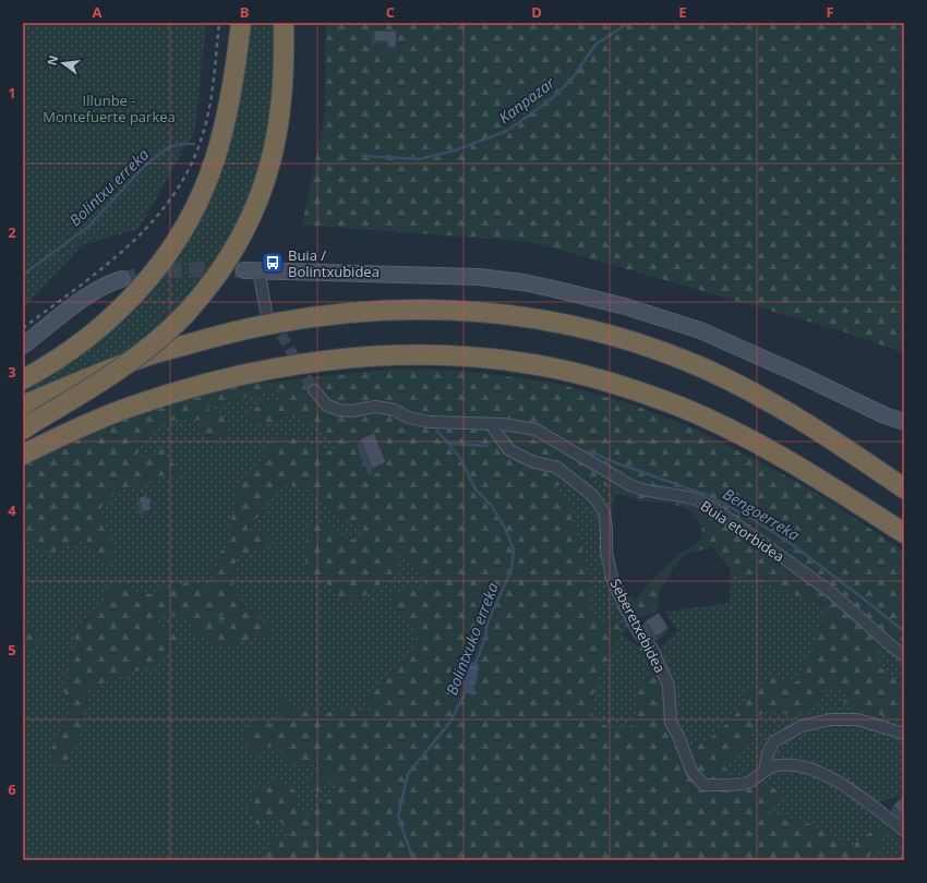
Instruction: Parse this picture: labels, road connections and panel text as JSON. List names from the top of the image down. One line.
{"streets":{"street":["Buia etorbidea","Seberetxebidea"]},"crossings":[["Buia etorbidea","Seberetxebidea"]],"water":["Kanpazar","Bolintxu erreka","Bengoerreka","Bolintxuko erreka"],"parks":["Illunbe - Montefuerte parkea"],"places":{"bus stop":["Buia / Bolintxubidea"]},"north":"left","grid":{"columns":["A","B","C","D","E","F"],"rows":["1","2","3","4","5","6"]}}
